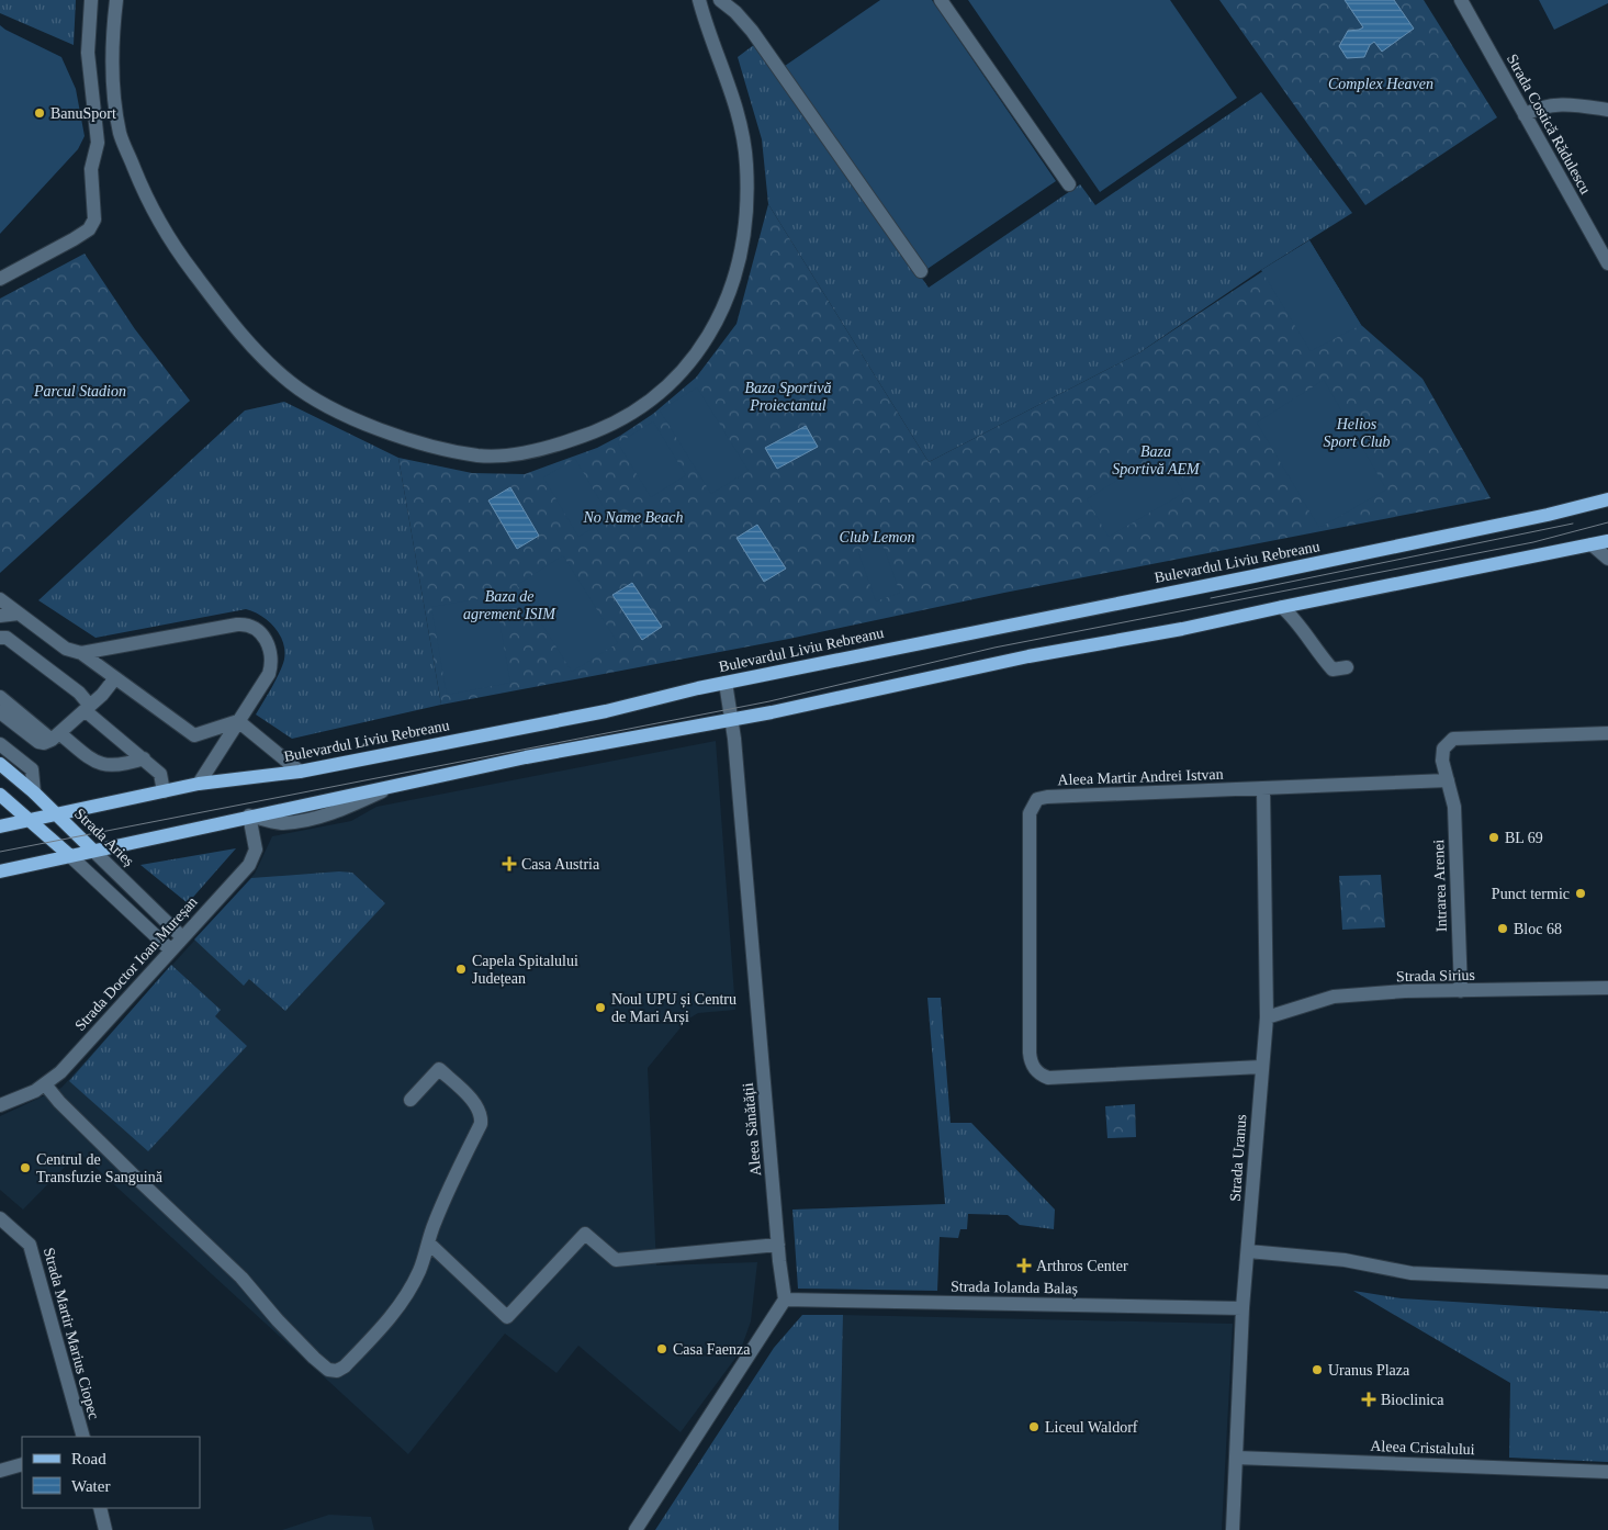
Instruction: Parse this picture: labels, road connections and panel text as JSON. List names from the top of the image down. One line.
{"streets":{"main road":["Bulevardul Liviu Rebreanu","Strada Arieș"],"street":["Strada Costică Rădulescu","Aleea Martir Andrei Istvan","Intrarea Arenei","Strada Doctor Ioan Mureșan","Strada Sirius","Aleea Sănătății","Strada Uranus","Strada Iolanda Balaș","Strada Martir Marius Ciopec","Aleea Cristalului"]},"crossings":[["Bulevardul Liviu Rebreanu","Strada Arieș"],["Bulevardul Liviu Rebreanu","Aleea Sănătății"],["Aleea Martir Andrei Istvan","Intrarea Arenei"],["Aleea Martir Andrei Istvan","Strada Uranus"],["Strada Arieș","Strada Doctor Ioan Mureșan"],["Intrarea Arenei","Strada Sirius"],["Strada Sirius","Strada Uranus"],["Aleea Sănătății","Strada Iolanda Balaș"],["Strada Uranus","Strada Iolanda Balaș"],["Strada Uranus","Aleea Cristalului"]],"parks":["Complex Heaven","Baza Sportivă Proiectantul","Parcul Stadion","Helios Sport Club","Baza Sportivă AEM","No Name Beach","Club Lemon","Baza de agrement ISIM"],"places":{"other":["BanuSport","BL 69","Punct termic","Bloc 68","Capela Spitalului Județean","Noul UPU și Centru de Mari Arși","Centrul de Transfuzie Sanguină","Casa Faenza","Uranus Plaza","Liceul Waldorf"],"health":["Casa Austria","Arthros Center","Bioclinica"]},"legend":["Road","Water"]}
